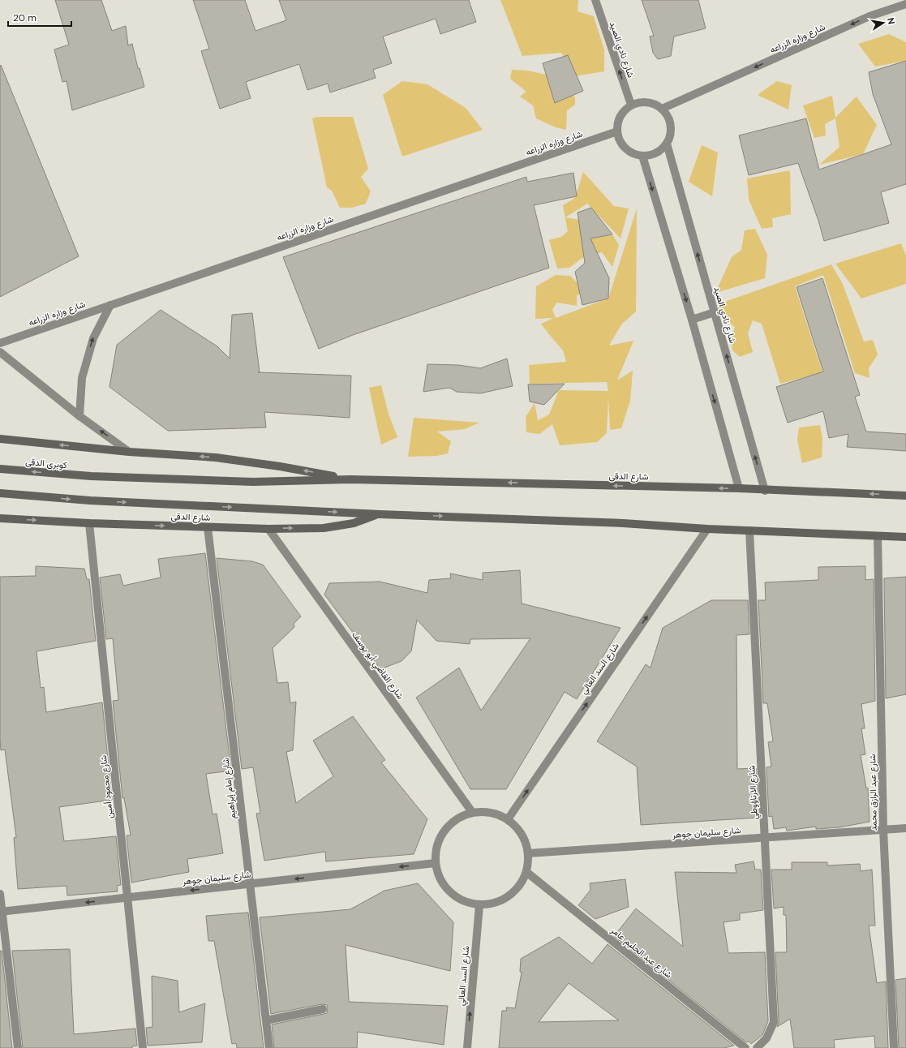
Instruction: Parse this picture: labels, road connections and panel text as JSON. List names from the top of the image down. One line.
{"streets":{"main road":["كوبرى الدقى","شارع الدقى"],"street":["شارع وزاره الزراعه","شارع نادي الصيد","شارع القاضي أبو يوسف","شارع السد العالي","شارع محمود أمين","شارع إمام إبراهيم","شارع الارناؤوطي","شارع عبد الرازق محمد","شارع سليمان جوهر","شارع عبد الحليم عامر"]},"crossings":[["شارع وزاره الزراعه","شارع نادي الصيد"],["شارع نادي الصيد","شارع الدقى"],["كوبرى الدقى","شارع الدقى"],["شارع الدقى","شارع القاضي أبو يوسف"],["شارع الدقى","شارع السد العالي"],["شارع الدقى","شارع محمود أمين"],["شارع الدقى","شارع إمام إبراهيم"],["شارع الدقى","شارع الارناؤوطي"],["شارع الدقى","شارع عبد الرازق محمد"],["شارع القاضي أبو يوسف","شارع السد العالي"],["شارع القاضي أبو يوسف","شارع سليمان جوهر"],["شارع القاضي أبو يوسف","شارع عبد الحليم عامر"],["شارع السد العالي","شارع سليمان جوهر"],["شارع السد العالي","شارع عبد الحليم عامر"],["شارع محمود أمين","شارع سليمان جوهر"],["شارع إمام إبراهيم","شارع سليمان جوهر"],["شارع الارناؤوطي","شارع سليمان جوهر"],["شارع عبد الرازق محمد","شارع سليمان جوهر"],["شارع سليمان جوهر","شارع عبد الحليم عامر"]],"one_way":["كوبرى الدقى","شارع السد العالي","شارع سليمان جوهر"],"scale_bar":"20 m","north":"right"}
